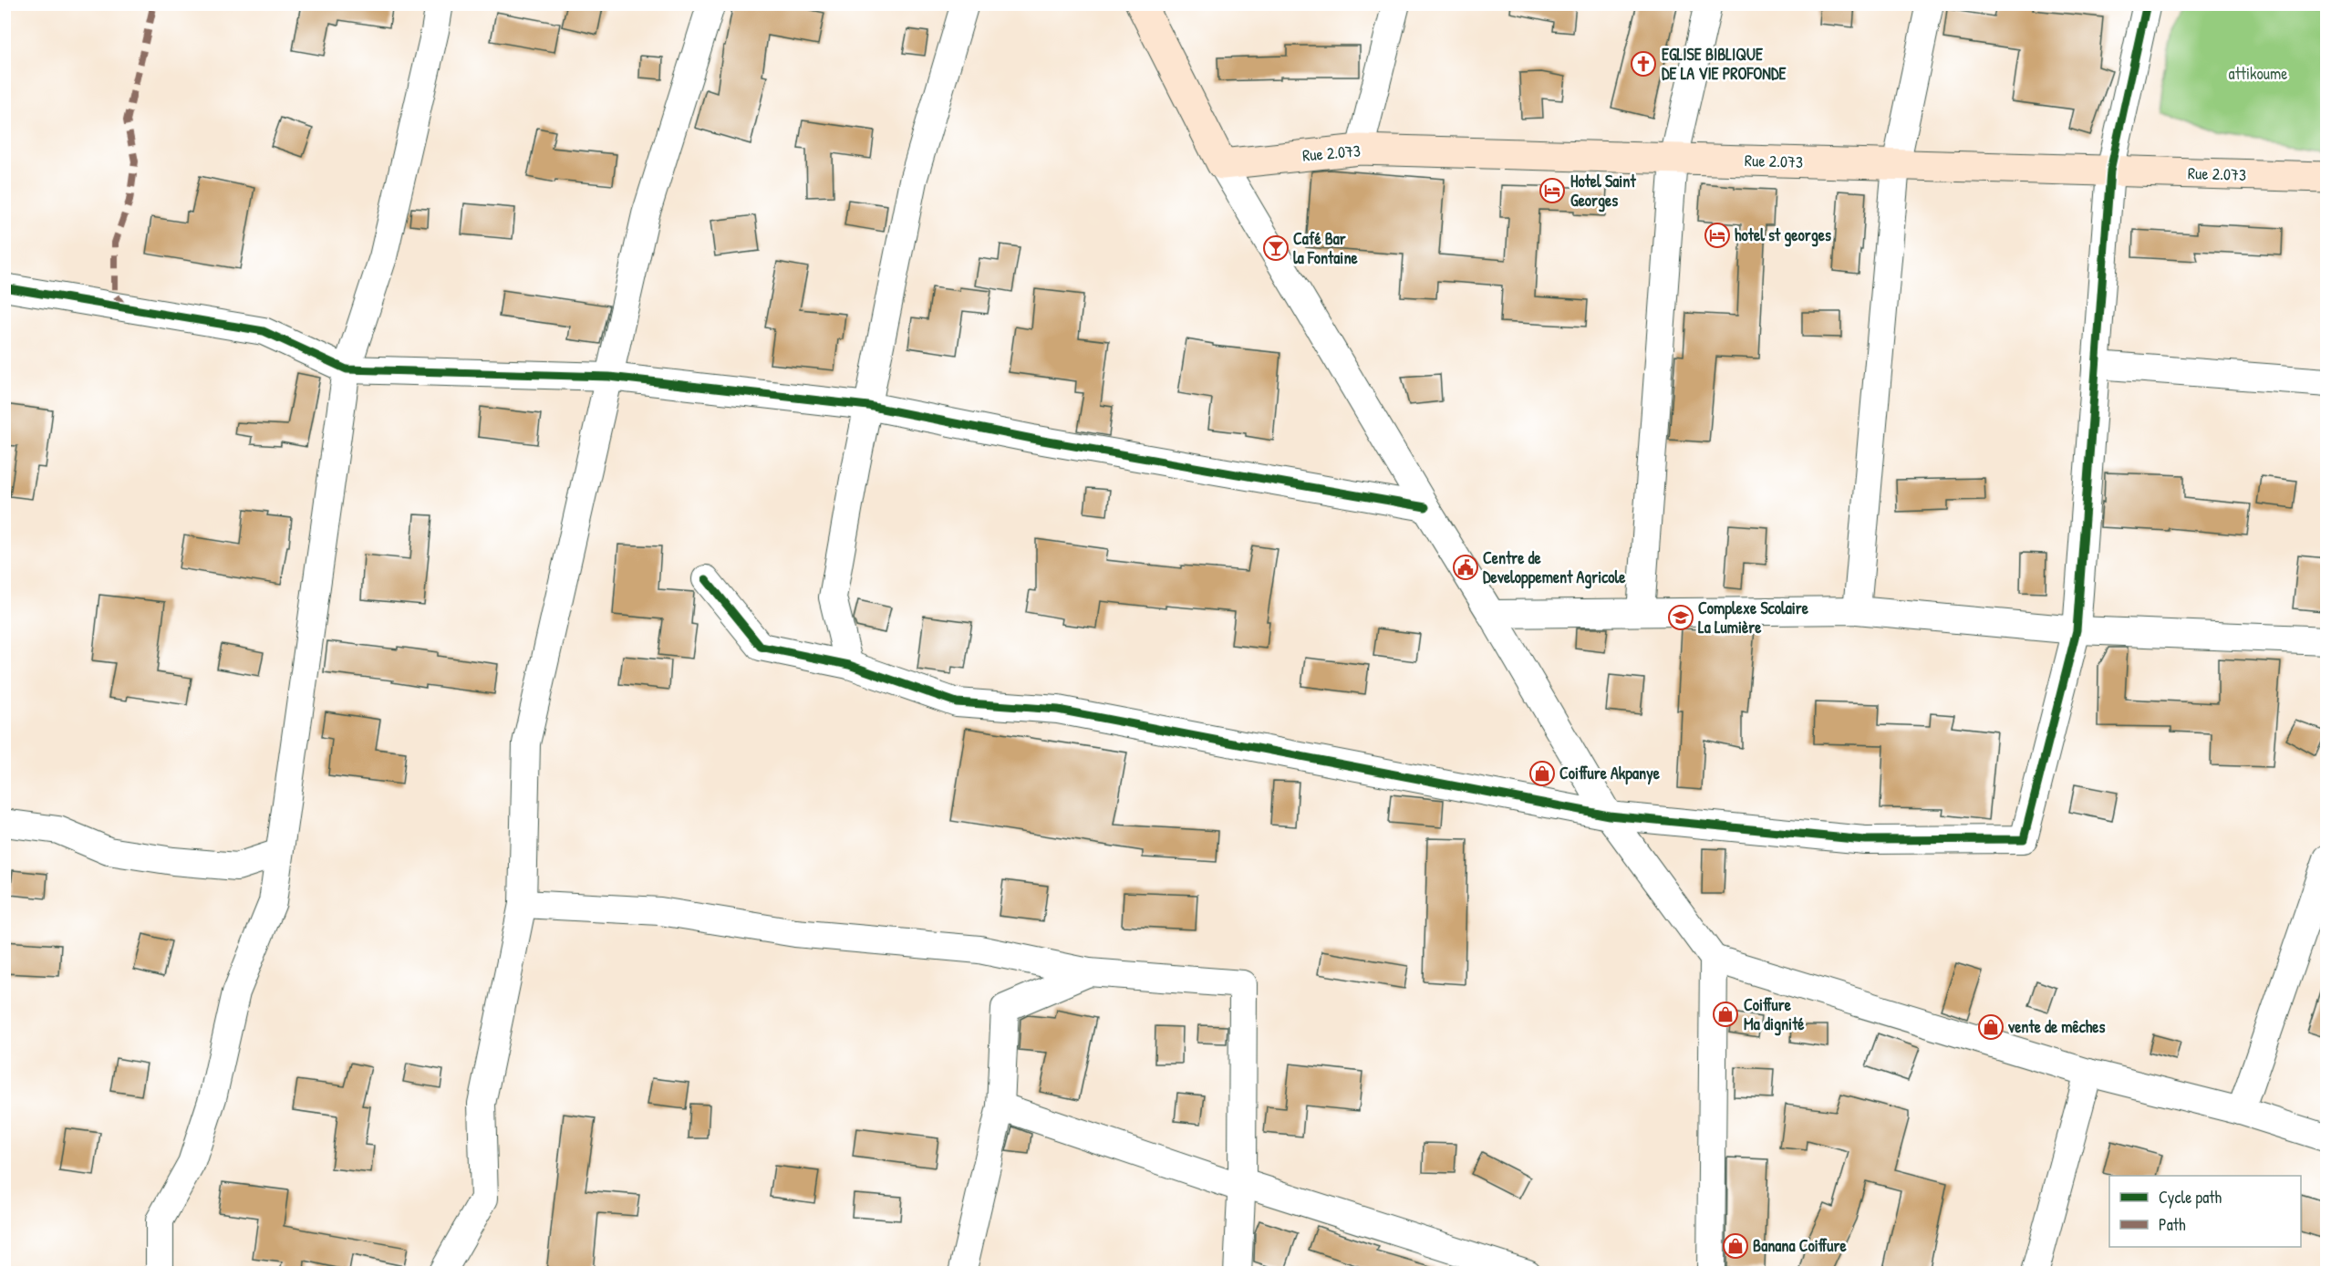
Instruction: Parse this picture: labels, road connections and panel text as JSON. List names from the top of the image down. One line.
{"streets":{"street":["Rue 2.073"]},"parks":["attikoume"],"places":{"church":["EGLISE BIBLIQUE DE LA VIE PROFONDE"],"hotel":["Hotel Saint Georges","hotel st georges"],"bar":["Café Bar la Fontaine"],"public building":["Centre de Developpement Agricole"],"school or university":["Complexe Scolaire La Lumière"],"shop":["Coiffure Akpanye","Coiffure Ma dignité","vente de mêches","Banana Coiffure"]},"legend":["Cycle path","Path"]}
